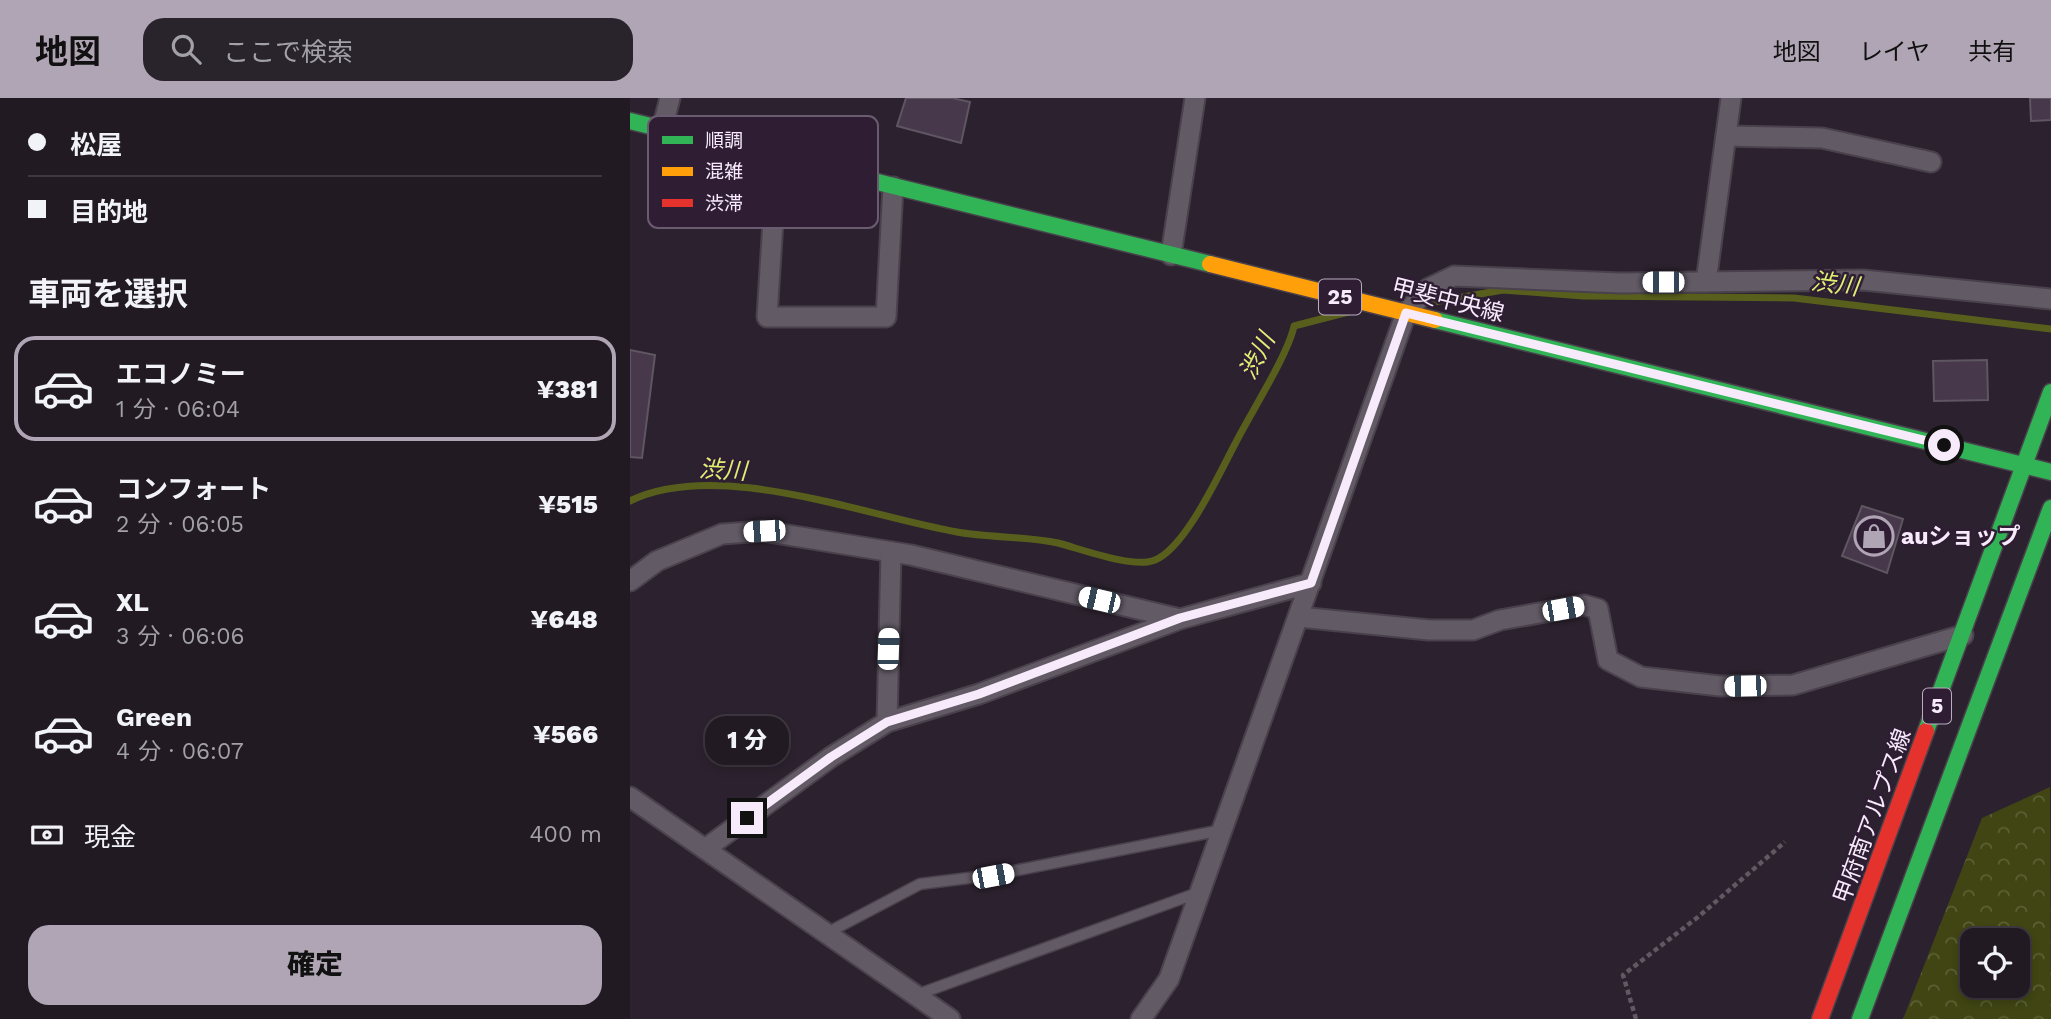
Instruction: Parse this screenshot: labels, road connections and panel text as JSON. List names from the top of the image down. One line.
{"streets":{"main road":["25","甲斐中央線","5","甲府南アルプス線"]},"crossings":[["甲斐中央線","甲府南アルプス線"]],"water":["渋川"],"places":{"shop":["auショップ"]},"legend":["順調","混雑","渋滞"],"page":{"header":"地図","search":"ここで検索","nav":["地図","レイヤ","共有"],"banner":["松屋","目的地"],"heading":"車両を選択","list":[{"name":"エコノミー","note":"1 分 · 06:04","value":"¥381"},{"name":"コンフォート","note":"2 分 · 06:05","value":"¥515"},{"name":"XL","note":"3 分 · 06:06","value":"¥648"},{"name":"Green","note":"4 分 · 06:07","value":"¥566"}],"bubble":"1 分","pay":["現金","400 m"],"buttons":"確定"}}
